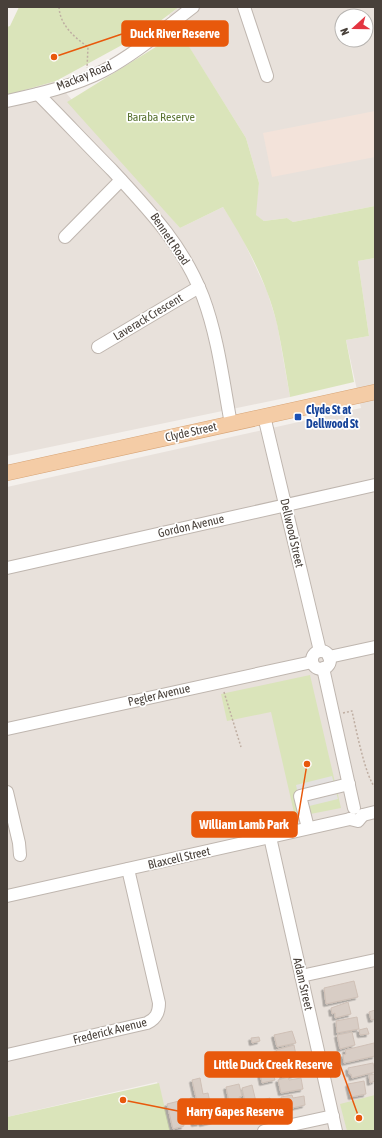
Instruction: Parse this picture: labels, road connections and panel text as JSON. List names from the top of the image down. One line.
{"streets":{"main road":["Clyde Street"],"street":["Mackay Road","Bennett Road","Laverack Crescent","Gordon Avenue","Dellwood Street","Pegler Avenue","Blaxcell Street","Adam Street","Frederick Avenue"]},"crossings":[["Mackay Road","Bennett Road"],["Bennett Road","Laverack Crescent"],["Bennett Road","Clyde Street"],["Clyde Street","Dellwood Street"],["Gordon Avenue","Dellwood Street"],["Dellwood Street","Pegler Avenue"],["Blaxcell Street","Adam Street"],["Blaxcell Street","Frederick Avenue"]],"parks":["Baraba Reserve"],"places":{"other":["Duck River Reserve","William Lamb Park","Harry Gapes Reserve","Little Duck Creek Reserve"],"transit":["Clyde St at Dellwood St"]},"north":"left"}
